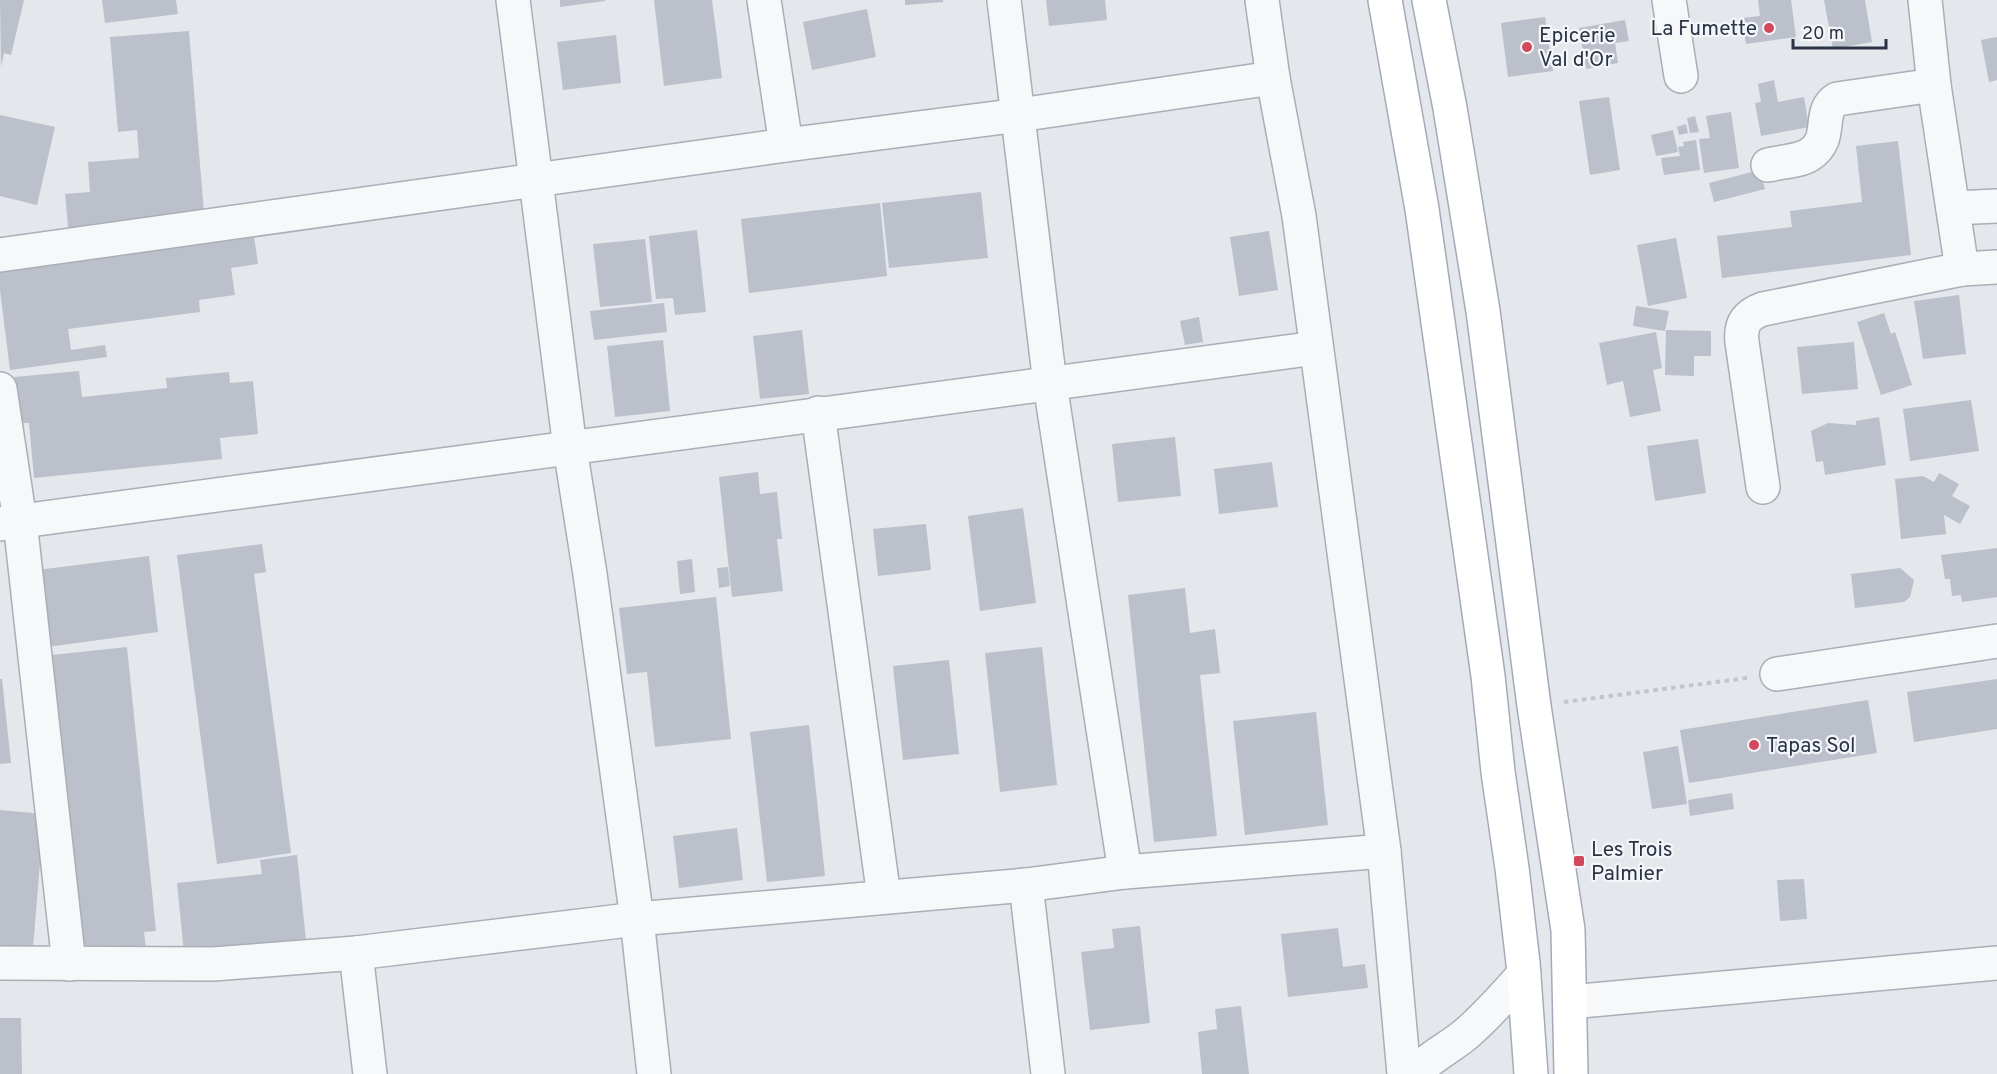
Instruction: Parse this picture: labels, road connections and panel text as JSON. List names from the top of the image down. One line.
{"places":{"other":["La Fumette","Epicerie Val d'Or","Tapas Sol"],"transit":["Les Trois Palmier"]},"scale_bar":"20 m"}
